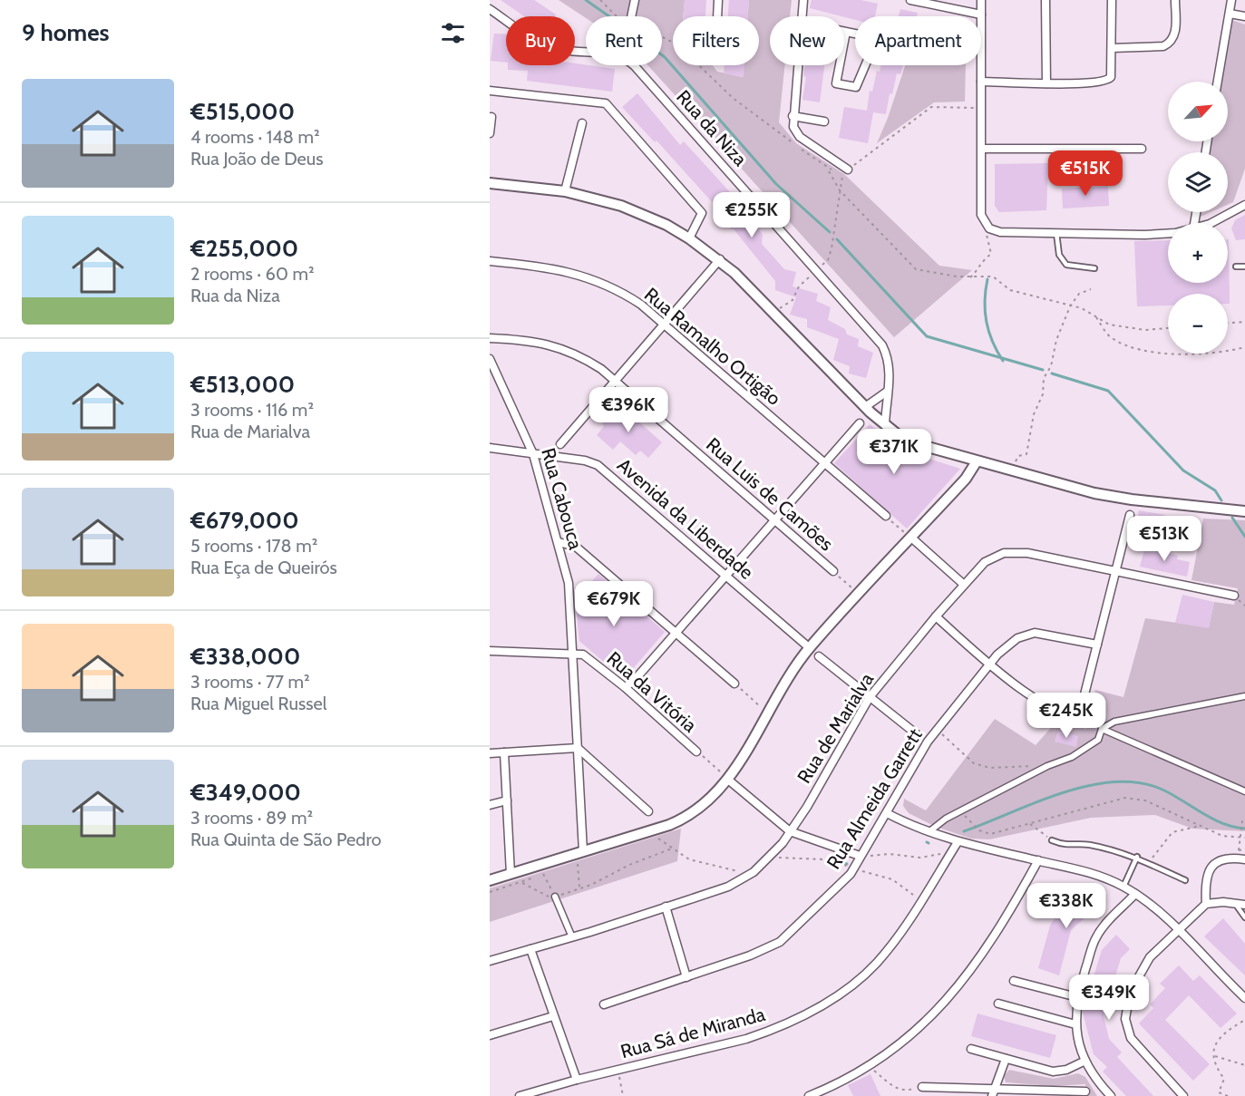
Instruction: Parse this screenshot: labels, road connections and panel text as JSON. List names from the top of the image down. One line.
{"streets":{"street":["Rua da Niza","Rua Ramalho Ortigão","Rua Luis de Camões","Rua Cabouca","Avenida da Liberdade","Rua da Vitória","Rua de Marialva","Rua Almeida Garrett","Rua Sá de Miranda"]},"crossings":[["Rua Cabouca","Avenida da Liberdade"],["Rua Cabouca","Rua da Vitória"]],"north":"top right","page":{"heading":"9 homes","chip":["Buy","Rent","Filters","New","Apartment"],"list":[{"name":"€515,000","note":"4 rooms · 148 m² · Rua João de Deus"},{"name":"€255,000","note":"2 rooms · 60 m² · Rua da Niza"},{"name":"€513,000","note":"3 rooms · 116 m² · Rua de Marialva"},{"name":"€679,000","note":"5 rooms · 178 m² · Rua Eça de Queirós"},{"name":"€338,000","note":"3 rooms · 77 m² · Rua Miguel Russel"},{"name":"€349,000","note":"3 rooms · 89 m² · Rua Quinta de São Pedro"}],"map_buttons":["+","−"],"price":["€515K","€255K","€396K","€371K","€513K","€679K","€245K","€338K","€349K"]}}
